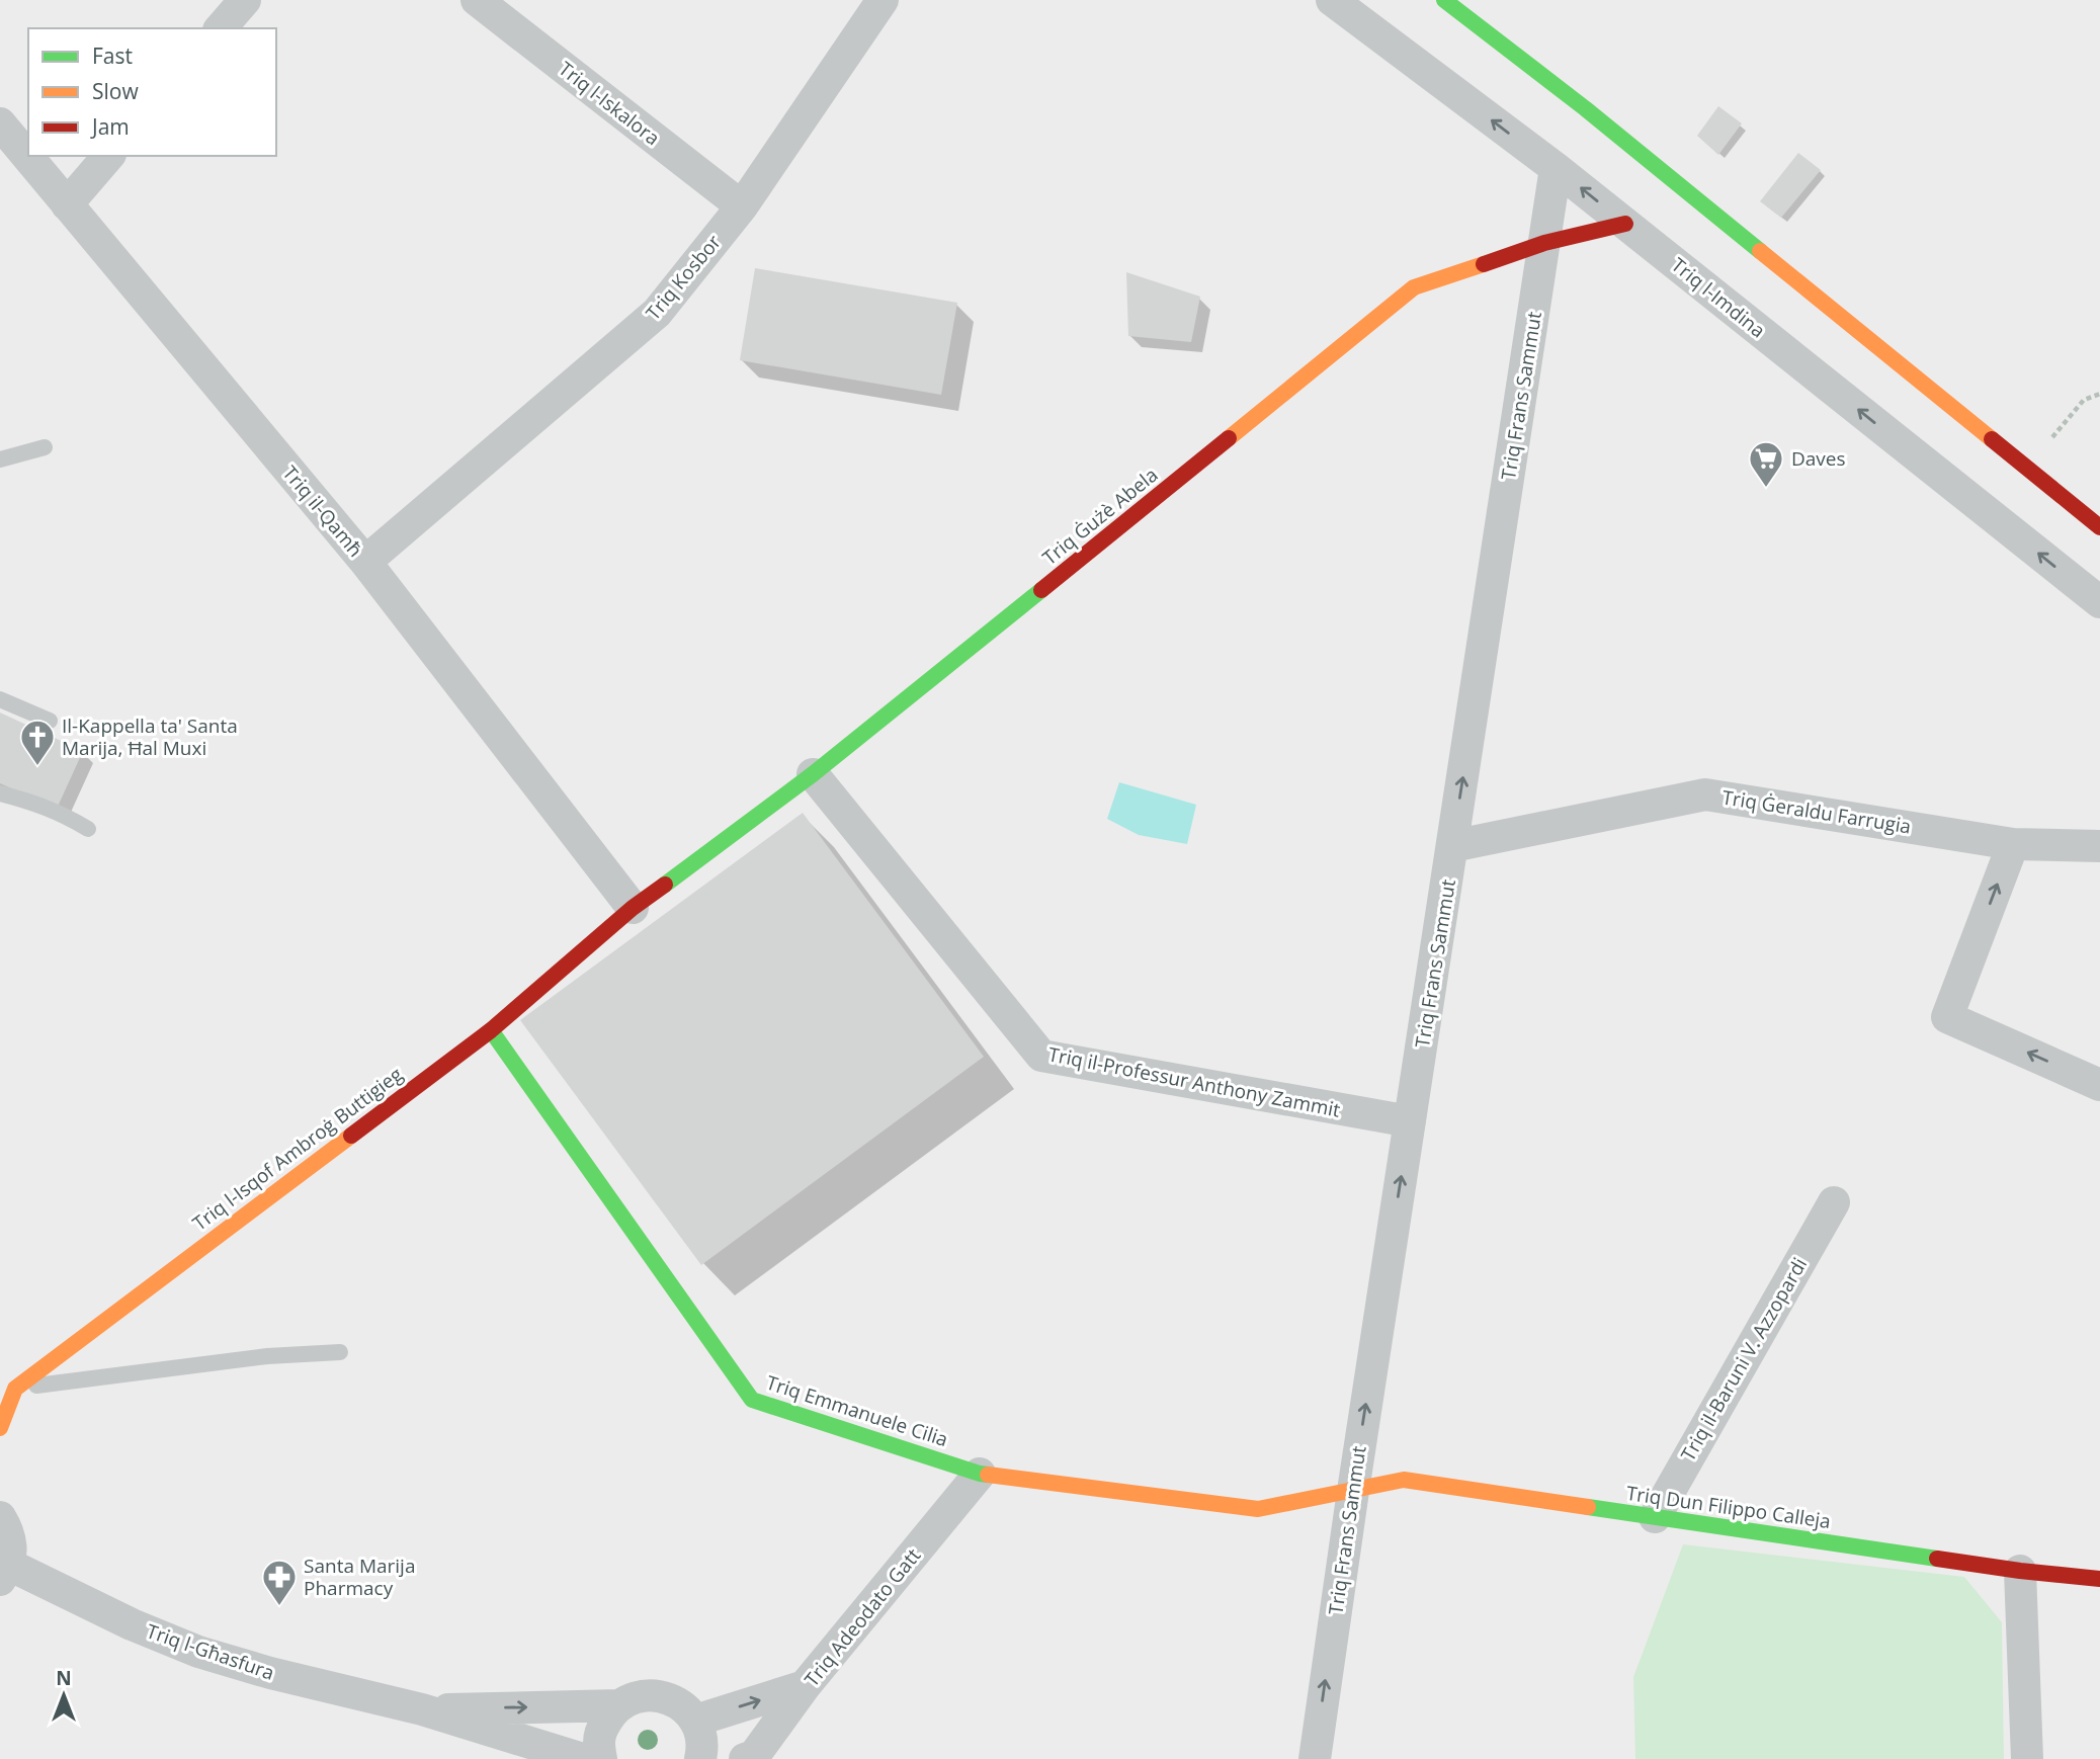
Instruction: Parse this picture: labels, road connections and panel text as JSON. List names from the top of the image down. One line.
{"streets":{"main road":["Triq Ġużè Abela","Triq l-Isqof Ambroġ Buttigieg","Triq Emmanuele Cilia","Triq Dun Filippo Calleja"],"street":["Triq l-Iskalora","Triq Kosbor","Triq l-Imdina","Triq Frans Sammut","Triq il-Qamħ","Triq Ġeraldu Farrugia","Triq il-Professur Anthony Zammit","Triq il-Baruni V. Azzopardi","Triq Adeodato Gatt","Triq l-Għasfura"]},"crossings":[["Triq l-Iskalora","Triq Kosbor"],["Triq Kosbor","Triq il-Qamħ"],["Triq l-Imdina","Triq Frans Sammut"],["Triq l-Imdina","Triq Ġużè Abela"],["Triq Frans Sammut","Triq Ġużè Abela"],["Triq Frans Sammut","Triq Ġeraldu Farrugia"],["Triq Frans Sammut","Triq il-Professur Anthony Zammit"],["Triq Frans Sammut","Triq Emmanuele Cilia"],["Triq Frans Sammut","Triq Dun Filippo Calleja"],["Triq il-Qamħ","Triq Ġużè Abela"],["Triq il-Qamħ","Triq l-Isqof Ambroġ Buttigieg"],["Triq Ġużè Abela","Triq il-Professur Anthony Zammit"],["Triq Ġużè Abela","Triq l-Isqof Ambroġ Buttigieg"],["Triq l-Isqof Ambroġ Buttigieg","Triq Emmanuele Cilia"],["Triq il-Baruni V. Azzopardi","Triq Dun Filippo Calleja"],["Triq Emmanuele Cilia","Triq Dun Filippo Calleja"],["Triq Emmanuele Cilia","Triq Adeodato Gatt"]],"one_way":["Triq l-Imdina","Triq Frans Sammut"],"places":{"supermarket":["Daves"],"church":["Il-Kappella ta' Santa Marija, Ħal Muxi"],"pharmacy":["Santa Marija Pharmacy"]},"legend":["Fast","Slow","Jam"],"north":"top"}
